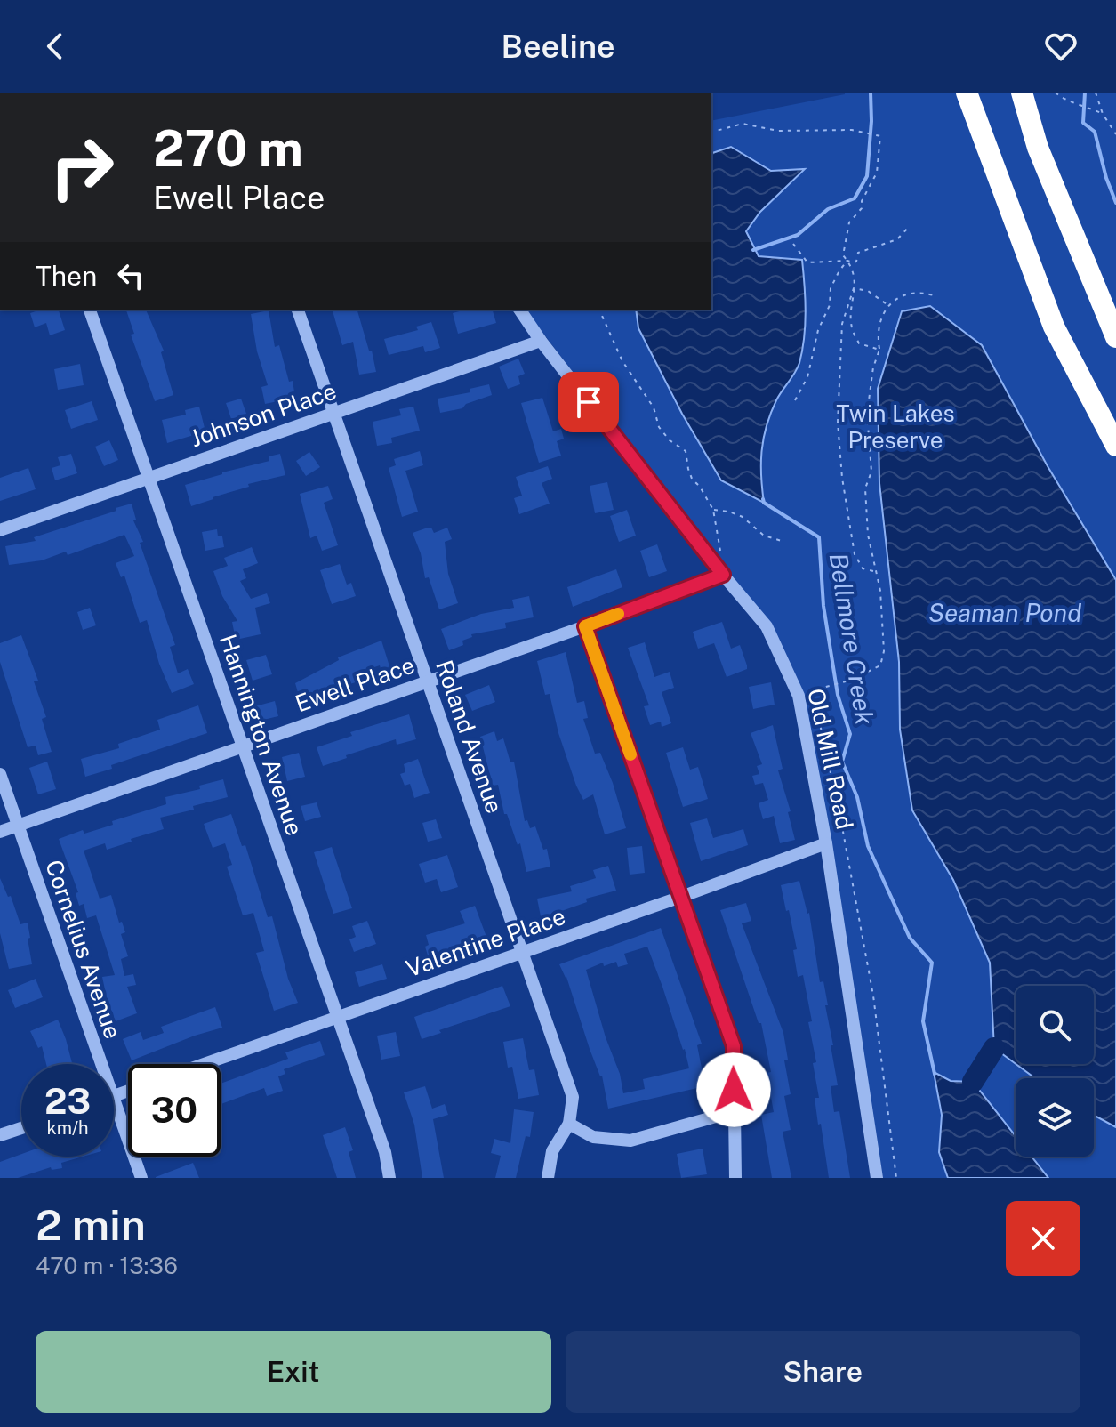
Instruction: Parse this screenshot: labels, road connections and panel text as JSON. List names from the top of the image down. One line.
{"streets":{"street":["Johnson Place","Ewell Place","Hannington Avenue","Roland Avenue","Old Mill Road","Valentine Place","Cornelius Avenue"]},"crossings":[["Johnson Place","Hannington Avenue"],["Johnson Place","Roland Avenue"],["Johnson Place","Old Mill Road"],["Ewell Place","Hannington Avenue"],["Ewell Place","Roland Avenue"],["Ewell Place","Old Mill Road"],["Ewell Place","Cornelius Avenue"],["Hannington Avenue","Valentine Place"],["Roland Avenue","Valentine Place"],["Old Mill Road","Valentine Place"]],"water":["Seaman Pond","Bellmore Creek"],"parks":["Twin Lakes Preserve"],"page":{"header":"Beeline","turn":["270 m","Ewell Place"],"then":"Then","speed":"23 km/h","limit":"30","heading":["2 min","470 m · 13:36"],"buttons":["Exit","Share"]}}
